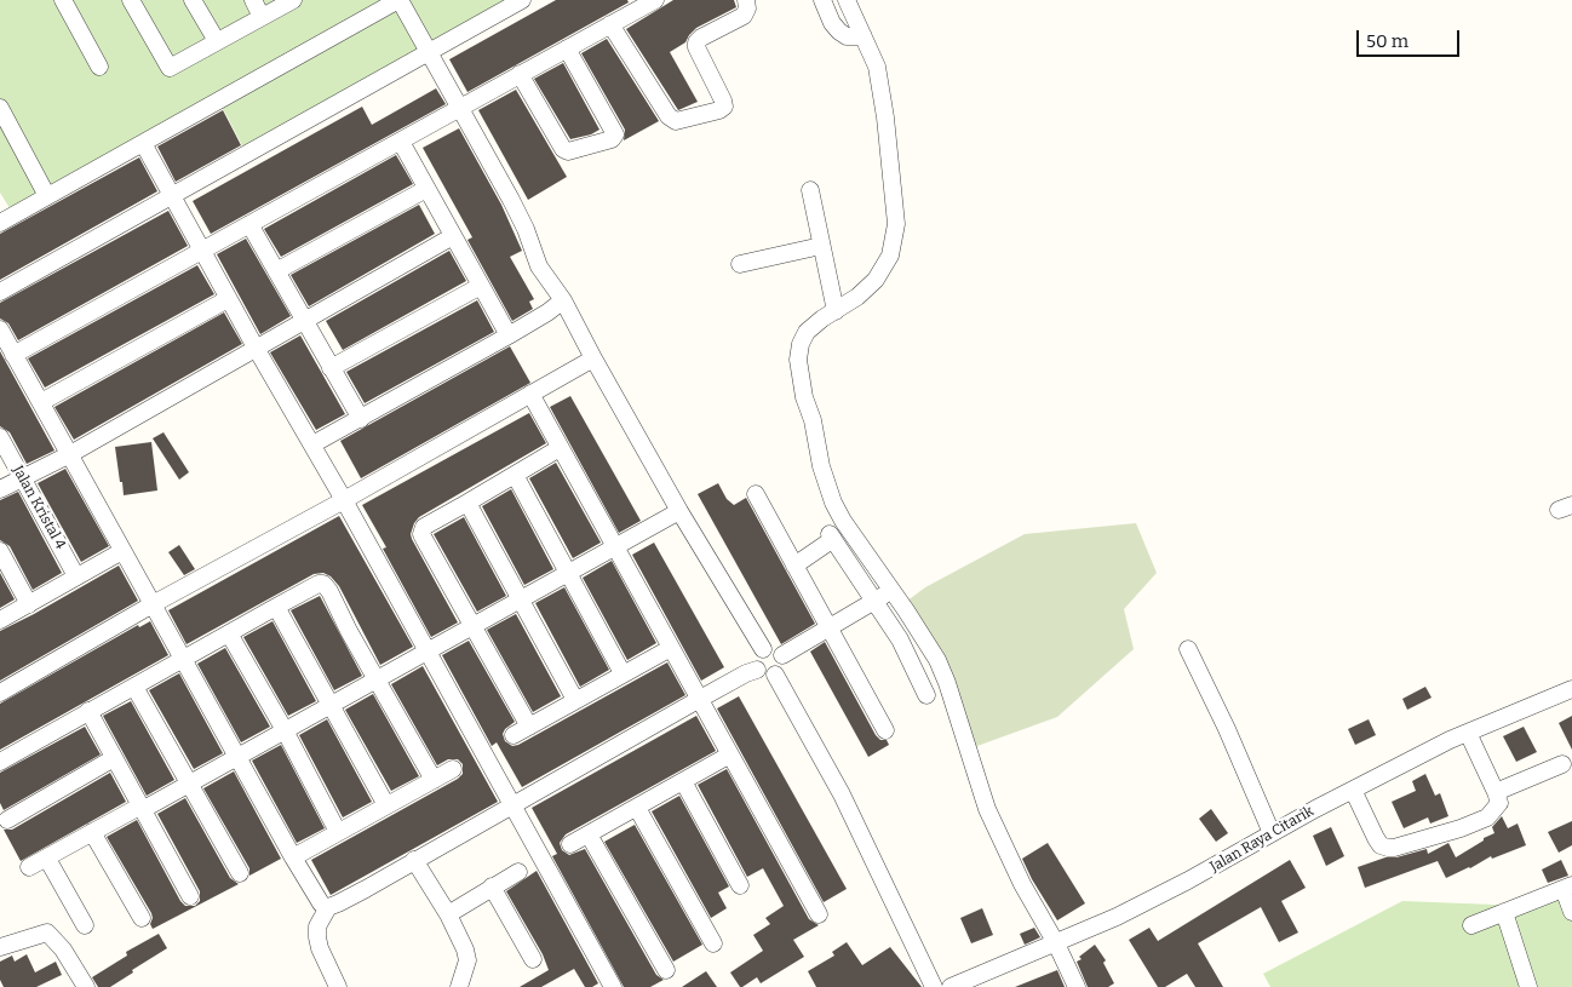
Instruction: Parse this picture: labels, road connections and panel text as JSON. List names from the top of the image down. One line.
{"streets":{"street":["Jalan Kristal 4","Jalan Raya Citarik"]},"scale_bar":"50 m"}
